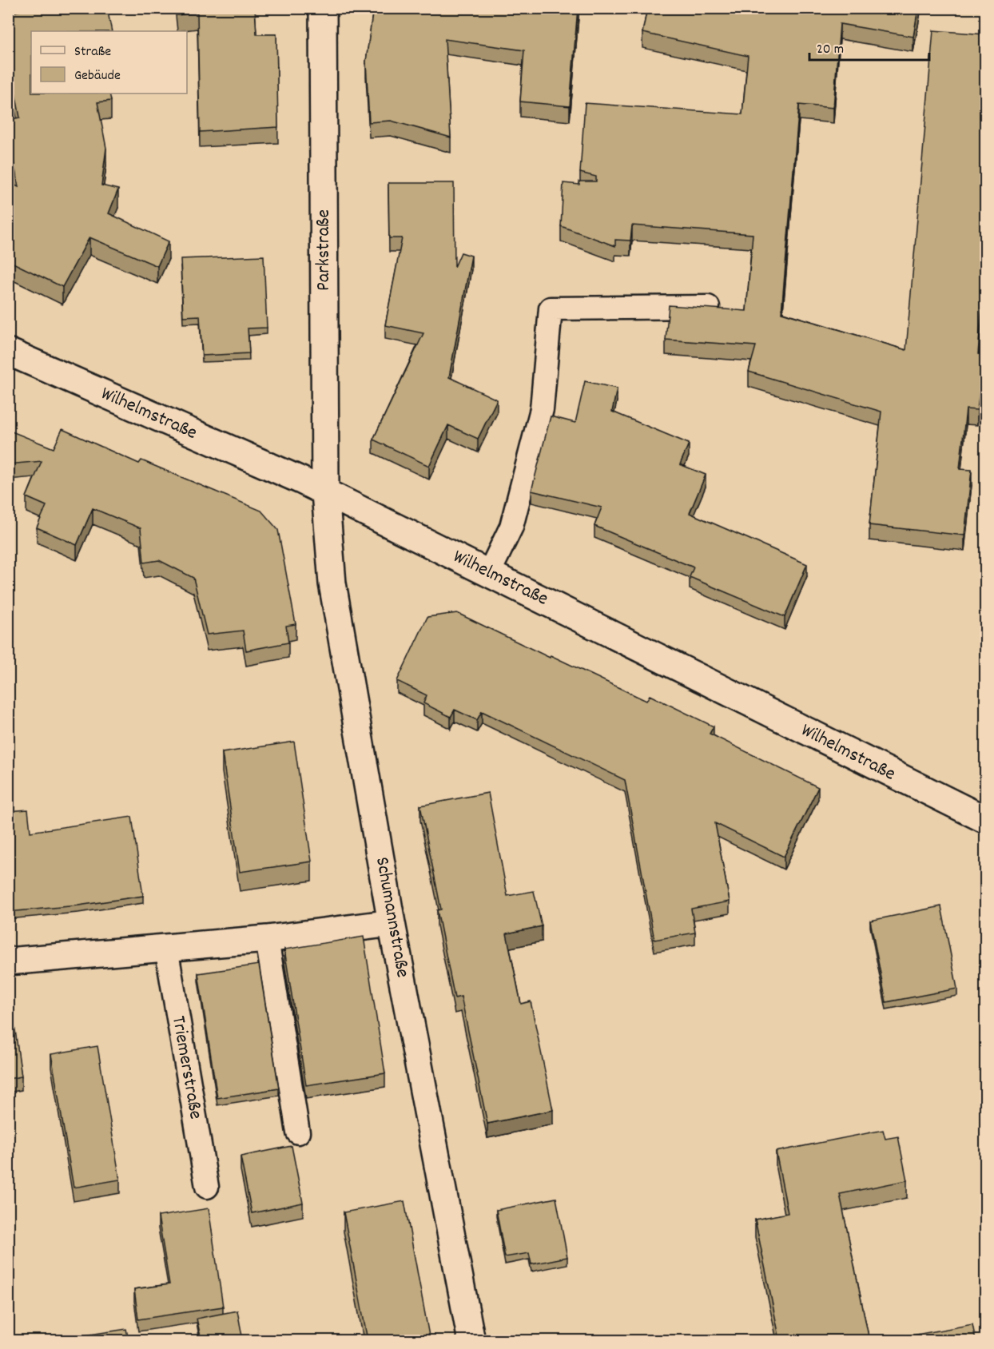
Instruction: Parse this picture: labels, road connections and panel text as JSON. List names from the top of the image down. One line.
{"streets":{"street":["Parkstraße","Wilhelmstraße","Schumannstraße"],"lane":["Triemerstraße"]},"crossings":[["Parkstraße","Wilhelmstraße"],["Parkstraße","Schumannstraße"],["Wilhelmstraße","Schumannstraße"]],"legend":["Straße","Gebäude"],"scale_bar":"20 m"}
